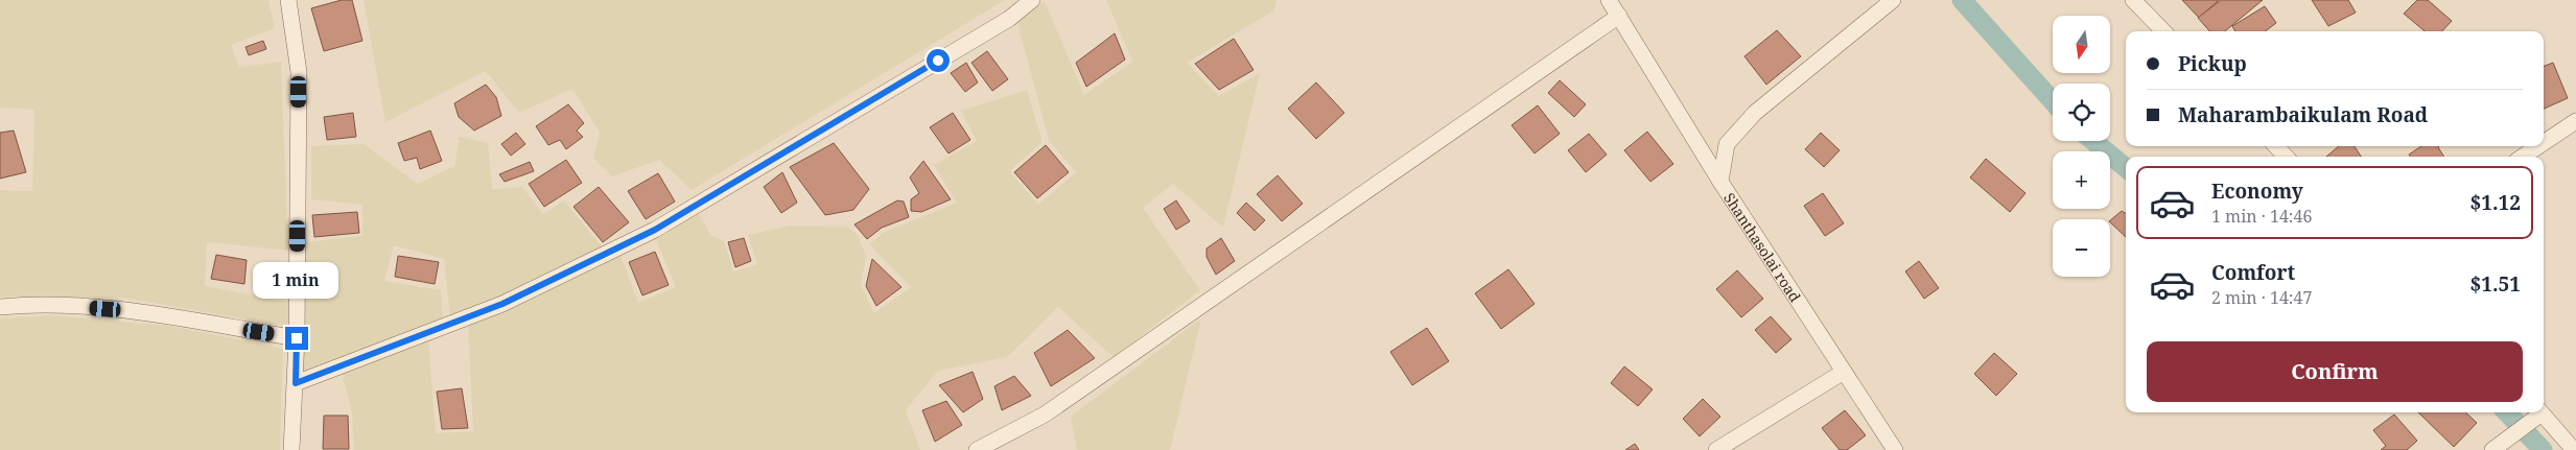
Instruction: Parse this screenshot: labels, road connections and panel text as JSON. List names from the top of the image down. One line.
{"streets":{"street":["Shanthasolai road"]},"north":"bottom","page":{"map_buttons":["+","−"],"banner":["Pickup","Maharambaikulam Road"],"list":[{"name":"Economy","note":"1 min · 14:46","value":"$1.12"},{"name":"Comfort","note":"2 min · 14:47","value":"$1.51"}],"bubble":"1 min","buttons":"Confirm"}}
